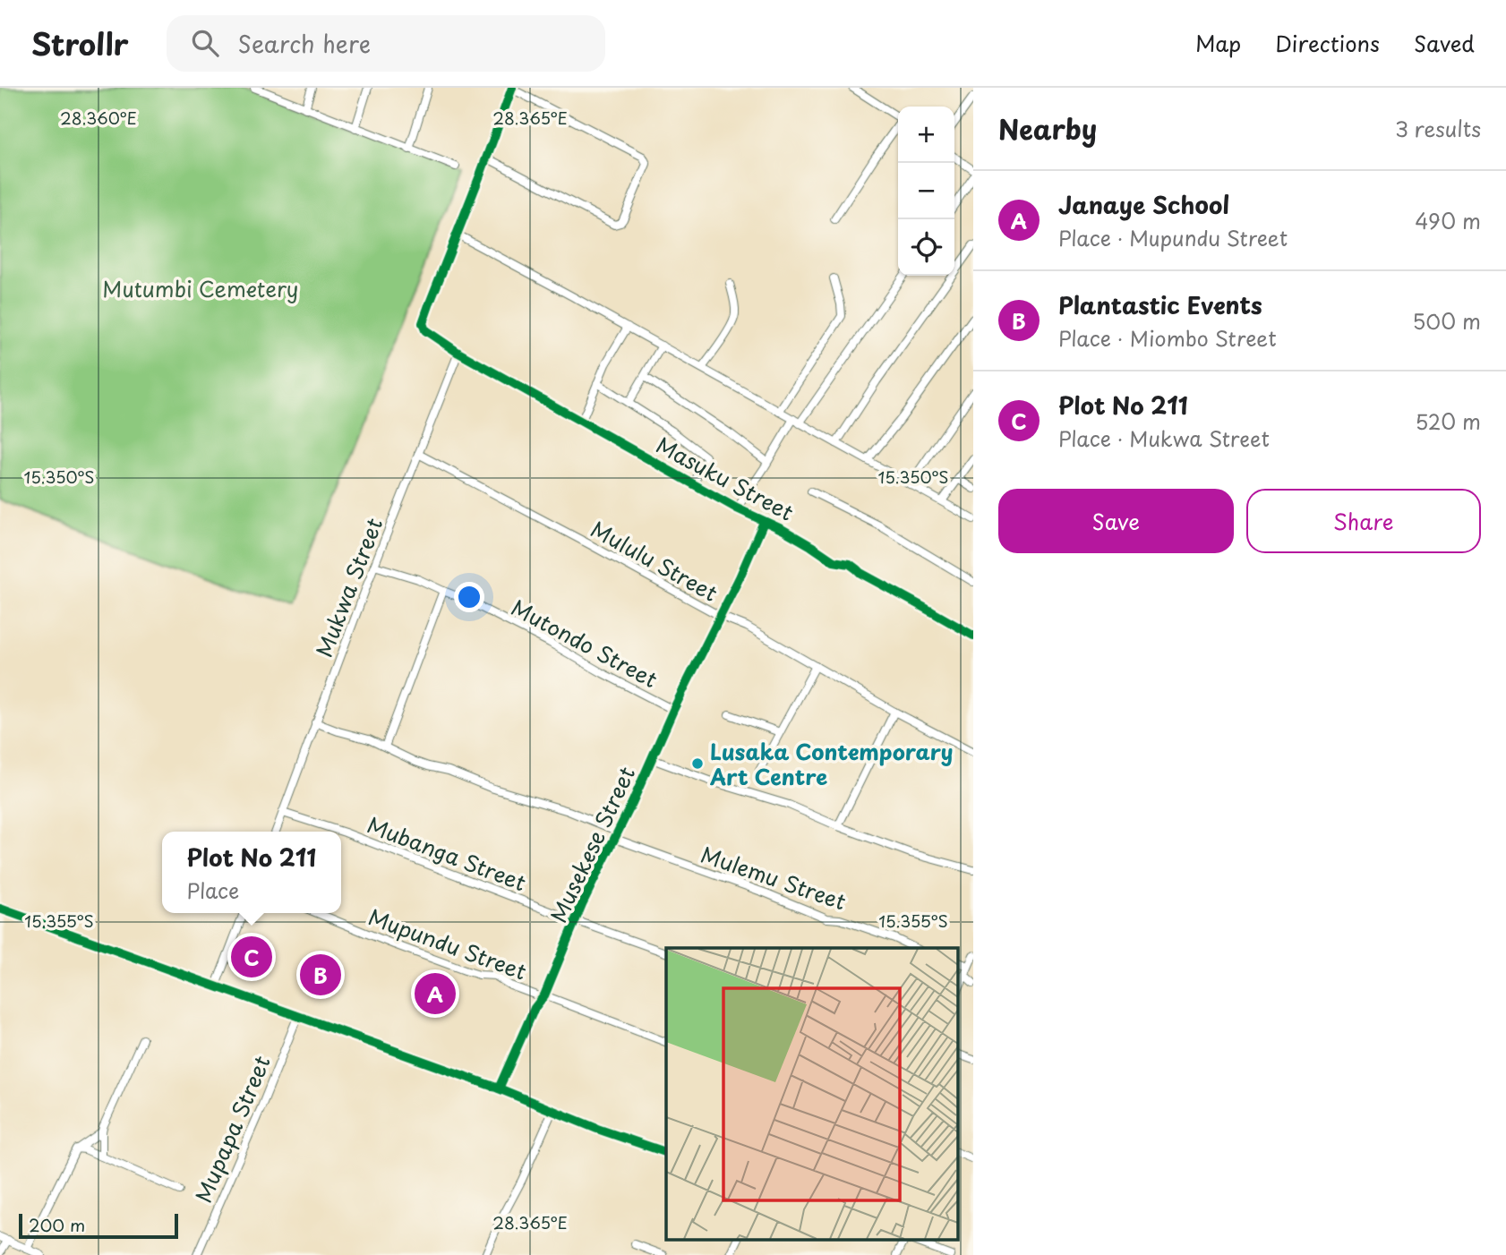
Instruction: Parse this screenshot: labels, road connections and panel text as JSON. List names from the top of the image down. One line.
{"streets":{"street":["Masuku Street","Mululu Street","Mukwa Street","Mutondo Street","Musekese Street","Mubanga Street","Mulemu Street","Mupundu Street","Mupapa Street"]},"crossings":[["Masuku Street","Mukwa Street"],["Masuku Street","Musekese Street"],["Mululu Street","Mukwa Street"],["Mululu Street","Musekese Street"],["Mukwa Street","Mutondo Street"],["Mukwa Street","Mubanga Street"],["Mukwa Street","Mulemu Street"],["Mutondo Street","Musekese Street"],["Musekese Street","Mubanga Street"],["Musekese Street","Mulemu Street"],["Musekese Street","Mupundu Street"]],"parks":["Mutumbi Cemetery"],"places":["Lusaka Contemporary Art Centre"],"scale_bar":"200 m","page":{"header":"Strollr","search":"Search here","nav":["Map","Directions","Saved"],"heading":["Nearby","3 results"],"map_buttons":["+","−"],"list":[{"mark":"A","name":"Janaye School","note":"Place · Mupundu Street","value":"490 m"},{"mark":"B","name":"Plantastic Events","note":"Place · Miombo Street","value":"500 m"},{"mark":"C","name":"Plot No 211","note":"Place · Mukwa Street","value":"520 m"}],"buttons":["Save","Share"],"popup":["Plot No 211","Place"],"pins":["C","B","A"],"scale":"200 m"},"coordinates":["28.360°E","28.365°E","15.350°S","15.355°S"]}
